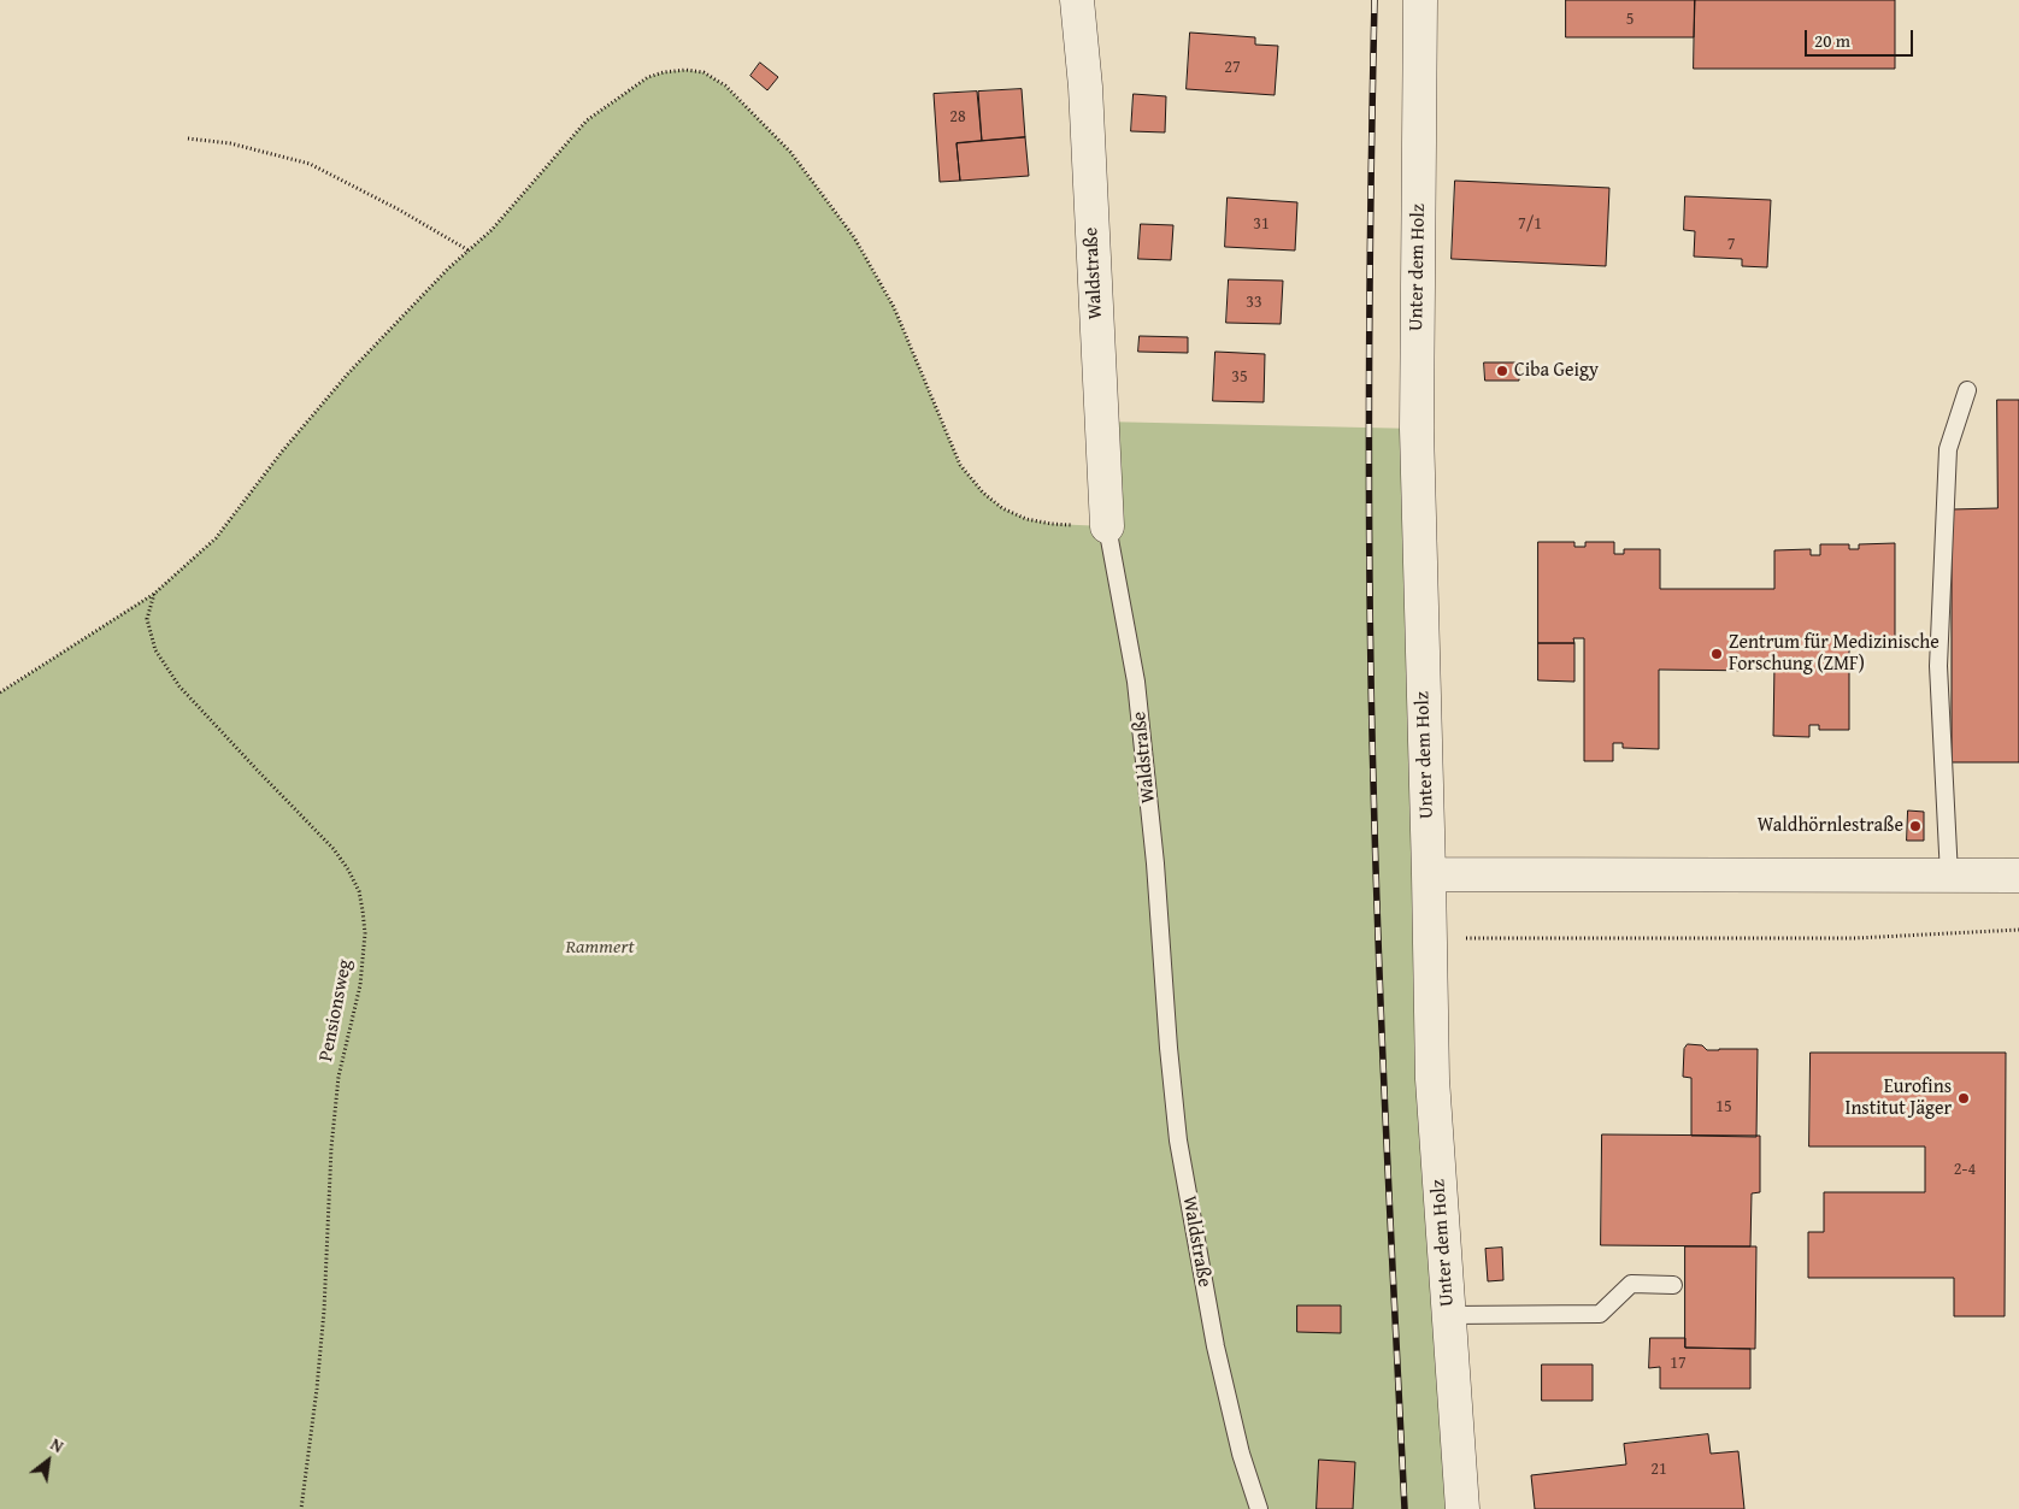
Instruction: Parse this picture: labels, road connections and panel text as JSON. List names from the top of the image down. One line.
{"streets":{"street":["Unter dem Holz","Waldstraße"],"path":["Pensionsweg"]},"parks":["Rammert"],"places":["Ciba Geigy","Zentrum für Medizinische Forschung (ZMF)","Waldhörnlestraße","Eurofins Institut Jäger"],"house_numbers":["5","27","28","31","7/1","7","33","35","15","2-4","17","21"],"scale_bar":"20 m","north":"top right"}
